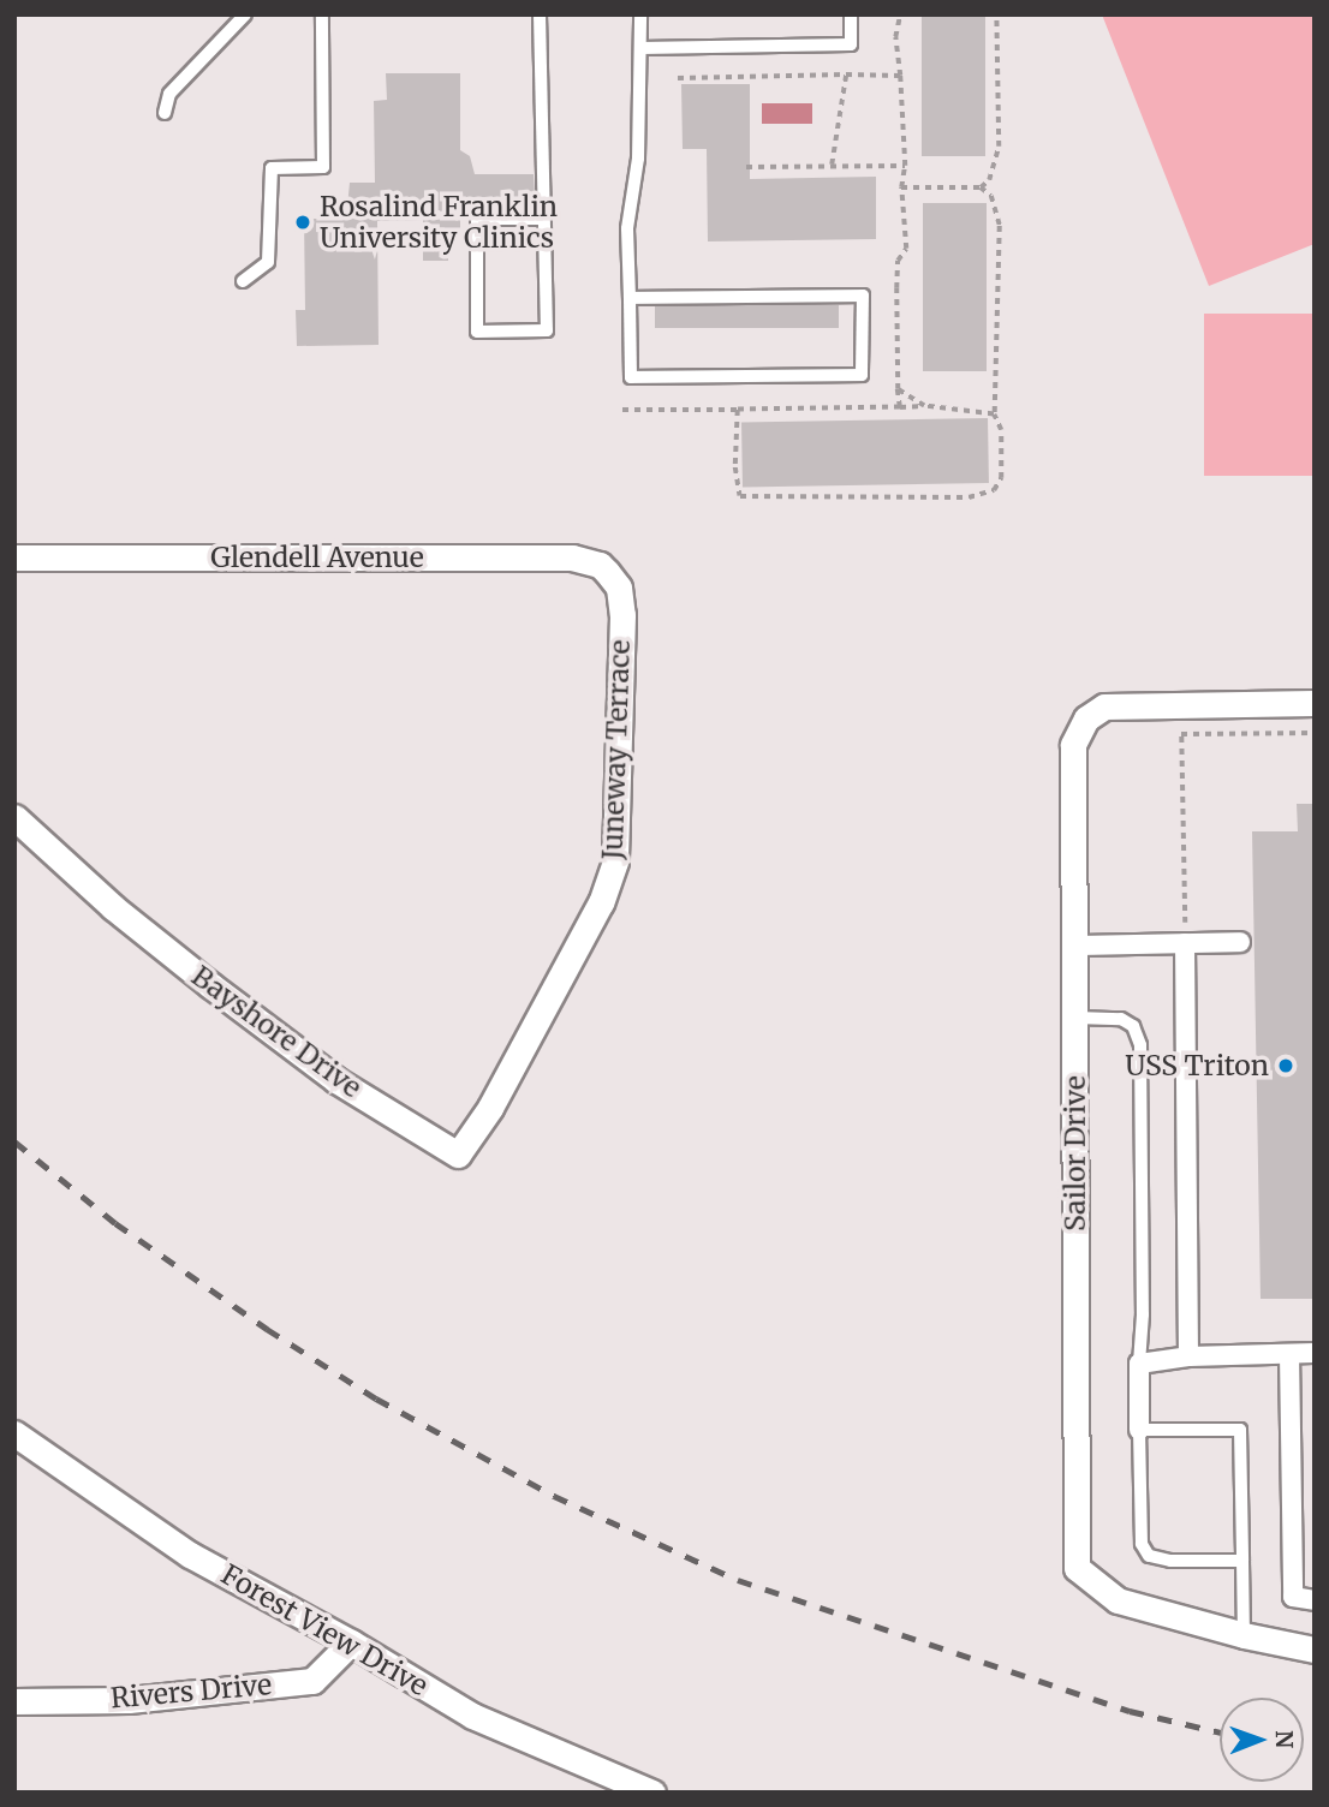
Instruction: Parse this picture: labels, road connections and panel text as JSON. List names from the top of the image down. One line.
{"streets":{"street":["Glendell Avenue","Juneway Terrace","Bayshore Drive","Sailor Drive","Forest View Drive","Rivers Drive"]},"crossings":[["Glendell Avenue","Juneway Terrace"],["Juneway Terrace","Bayshore Drive"],["Forest View Drive","Rivers Drive"]],"places":["Rosalind Franklin University Clinics","USS Triton"],"north":"right"}
